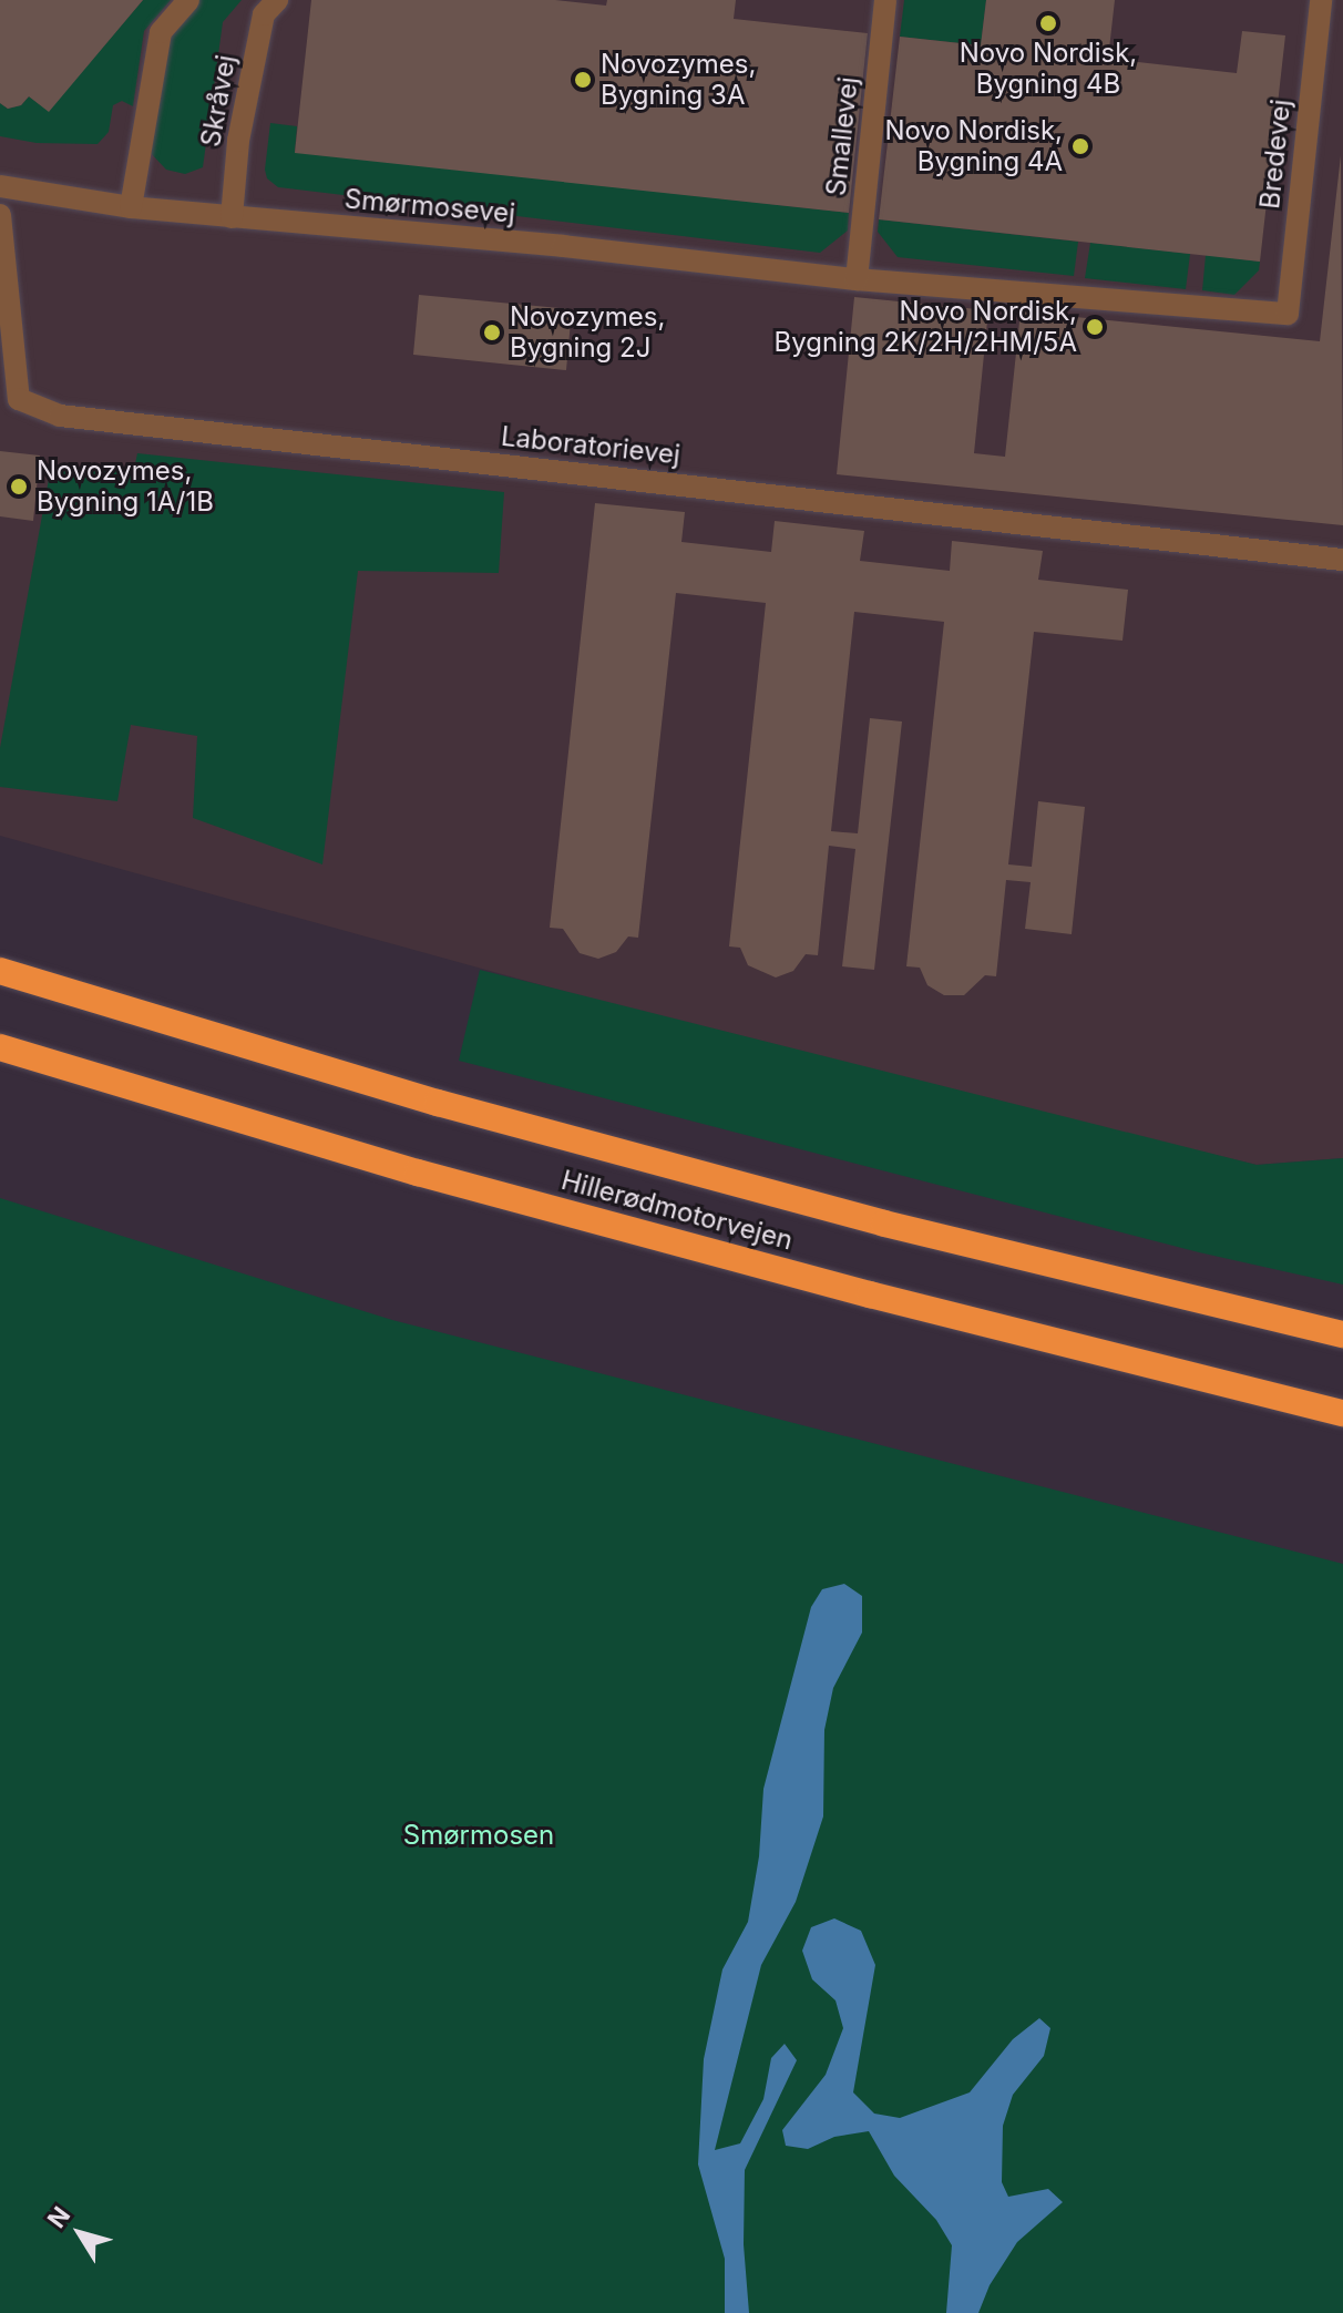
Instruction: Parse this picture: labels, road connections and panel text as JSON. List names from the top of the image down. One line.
{"streets":{"highway":["Hillerødmotorvejen"],"lane":["Skråvej","Smallevej","Bredevej","Smørmosevej","Laboratorievej"]},"crossings":[["Skråvej","Smørmosevej"],["Smallevej","Smørmosevej"],["Bredevej","Smørmosevej"]],"parks":["Smørmosen"],"places":["Novo Nordisk, Bygning 4B","Novozymes, Bygning 3A","Novo Nordisk, Bygning 4A","Novo Nordisk, Bygning 2K/2H/2HM/5A","Novozymes, Bygning 2J","Novozymes, Bygning 1A/1B"],"north":"top left"}
